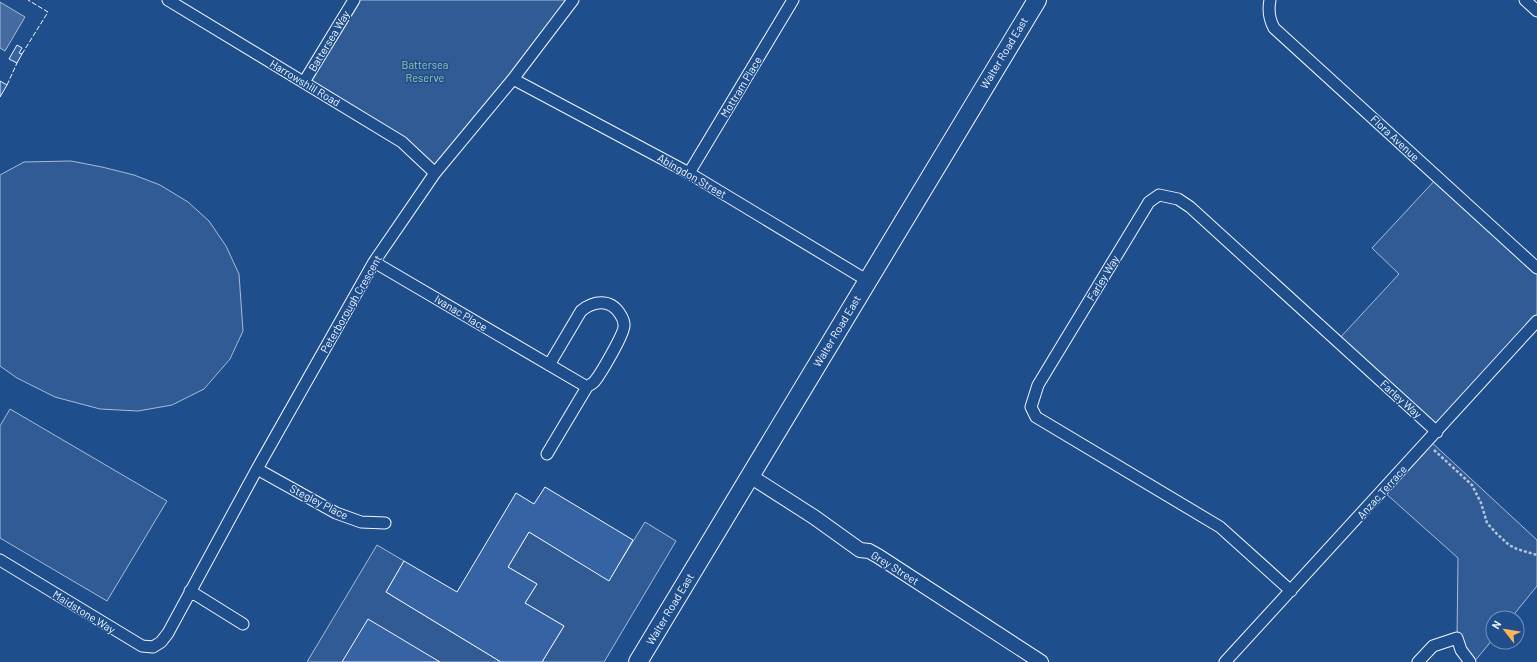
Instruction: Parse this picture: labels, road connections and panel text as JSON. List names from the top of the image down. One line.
{"streets":{"main road":["Walter Road East"],"street":["Battersea Way","Harrowshill Road","Mottram Place","Flora Avenue","Abingdon Street","Farley Way","Peterborough Crescent","Ivanac Place","Anzac Terrace","Stegley Place","Grey Street","Maidstone Way"]},"crossings":[["Battersea Way","Harrowshill Road"],["Walter Road East","Abingdon Street"],["Walter Road East","Grey Street"],["Harrowshill Road","Peterborough Crescent"],["Mottram Place","Abingdon Street"],["Abingdon Street","Peterborough Crescent"],["Farley Way","Anzac Terrace"],["Peterborough Crescent","Ivanac Place"],["Peterborough Crescent","Stegley Place"],["Peterborough Crescent","Maidstone Way"]],"parks":["Battersea Reserve"],"north":"top left"}
